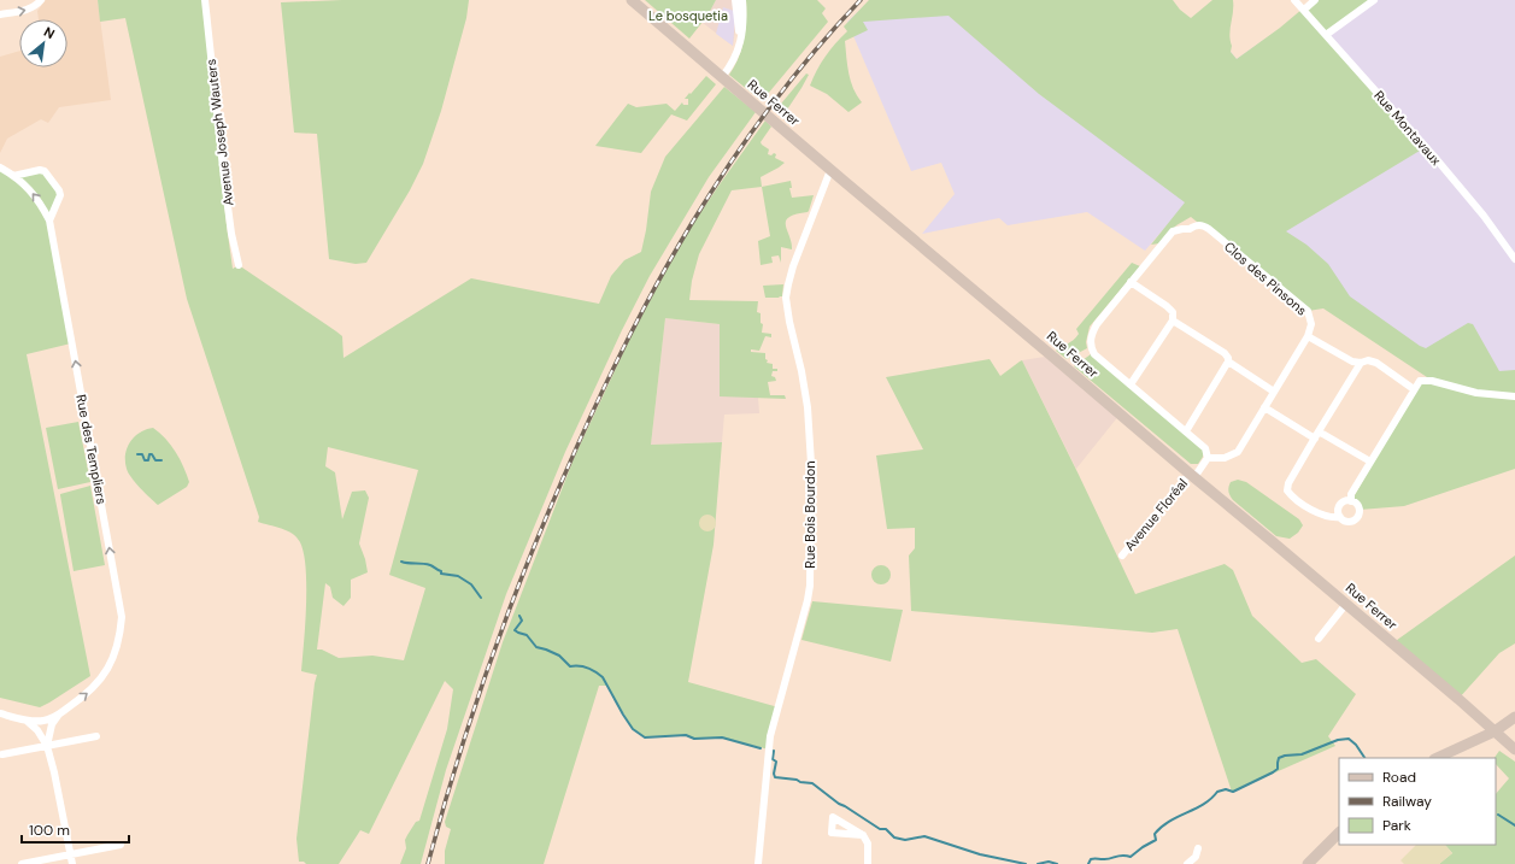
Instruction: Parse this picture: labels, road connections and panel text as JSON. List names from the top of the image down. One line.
{"streets":{"main road":["Rue Ferrer"],"street":["Rue Montavaux","Avenue Joseph Wauters","Clos des Pinsons","Rue des Templiers","Rue Bois Bourdon","Avenue Floréal"]},"crossings":[["Rue Ferrer","Rue Bois Bourdon"],["Rue Ferrer","Avenue Floréal"]],"one_way":["Rue des Templiers"],"parks":["Le bosquetia"],"legend":["Road","Railway","Park"],"scale_bar":"100 m","north":"top right"}
